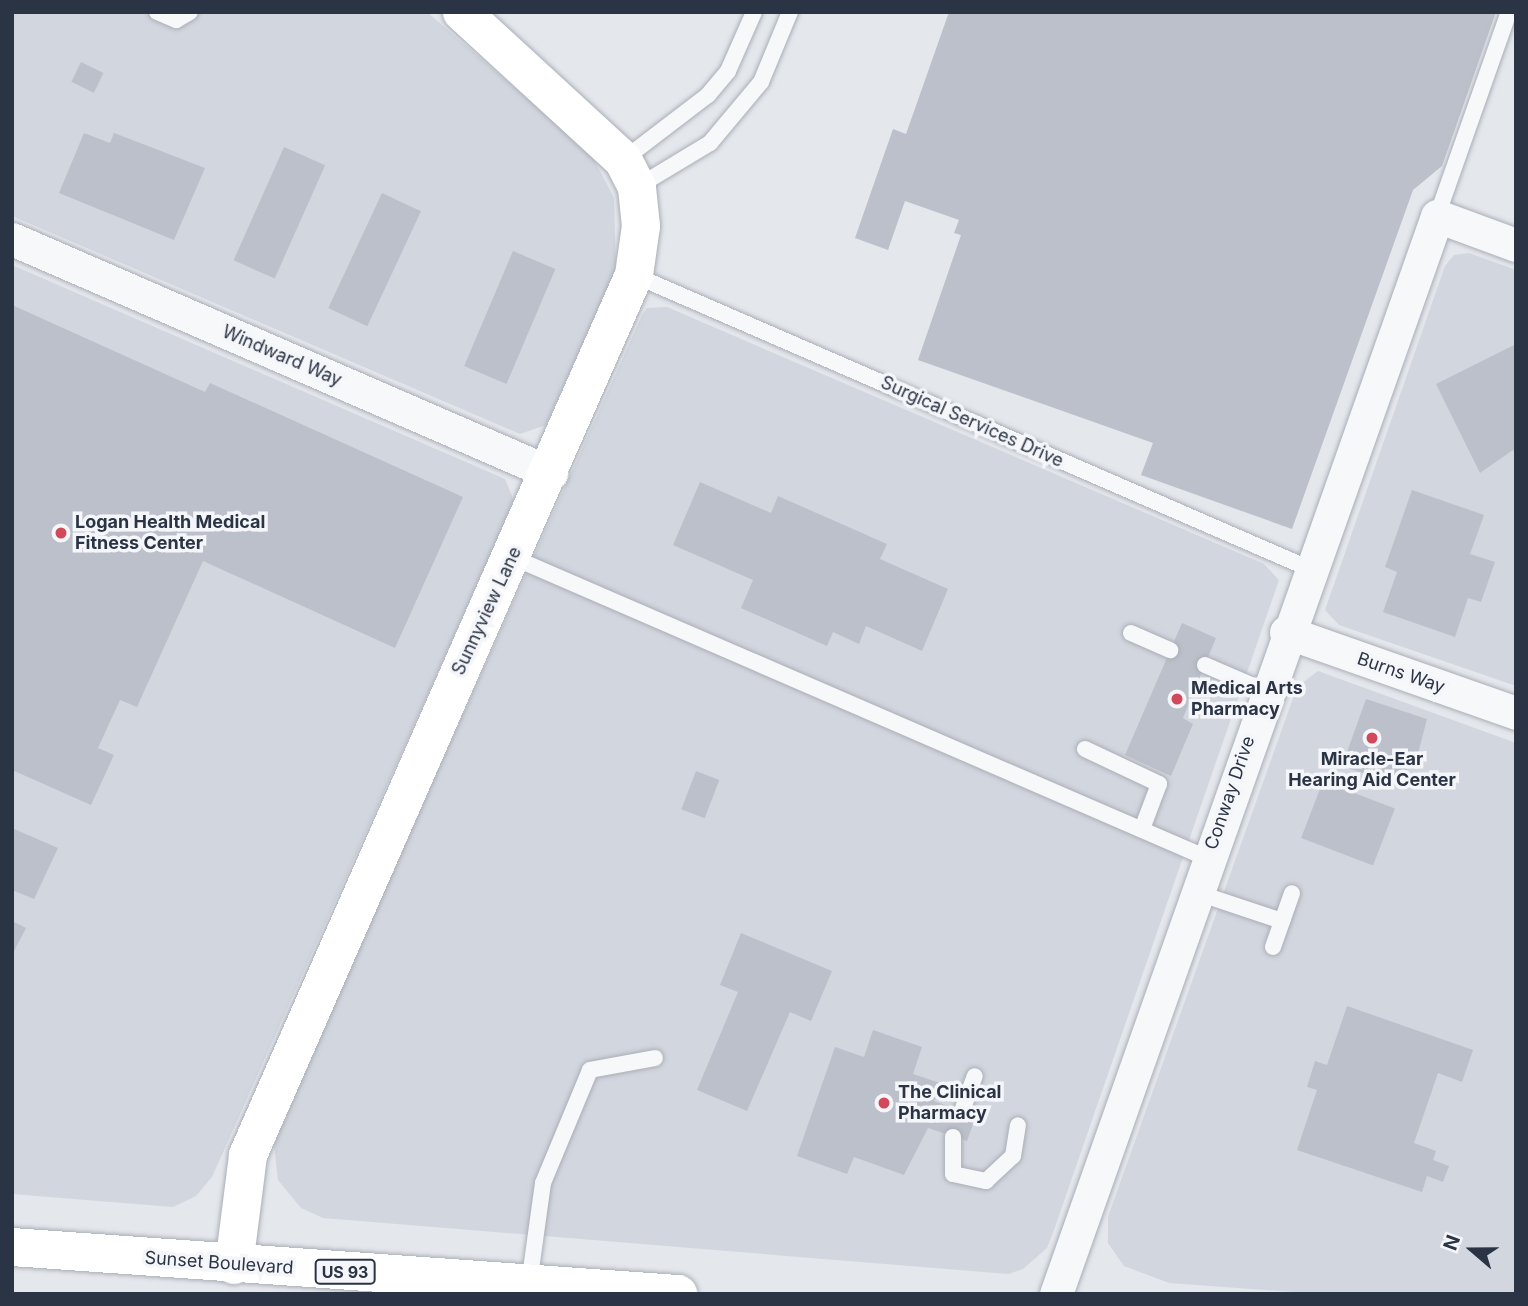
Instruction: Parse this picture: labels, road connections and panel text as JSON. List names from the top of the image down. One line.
{"streets":{"street":["Windward Way","Sunnyview Lane","Burns Way","Conway Drive","Sunset Boulevard","US 93"],"lane":["Surgical Services Drive"]},"crossings":[["Windward Way","Sunnyview Lane"],["Surgical Services Drive","Sunnyview Lane"],["Surgical Services Drive","Conway Drive"],["Sunnyview Lane","Sunset Boulevard"],["Burns Way","Conway Drive"]],"places":["Logan Health Medical Fitness Center","Medical Arts Pharmacy","Miracle-Ear Hearing Aid Center","The Clinical Pharmacy"],"north":"left"}
